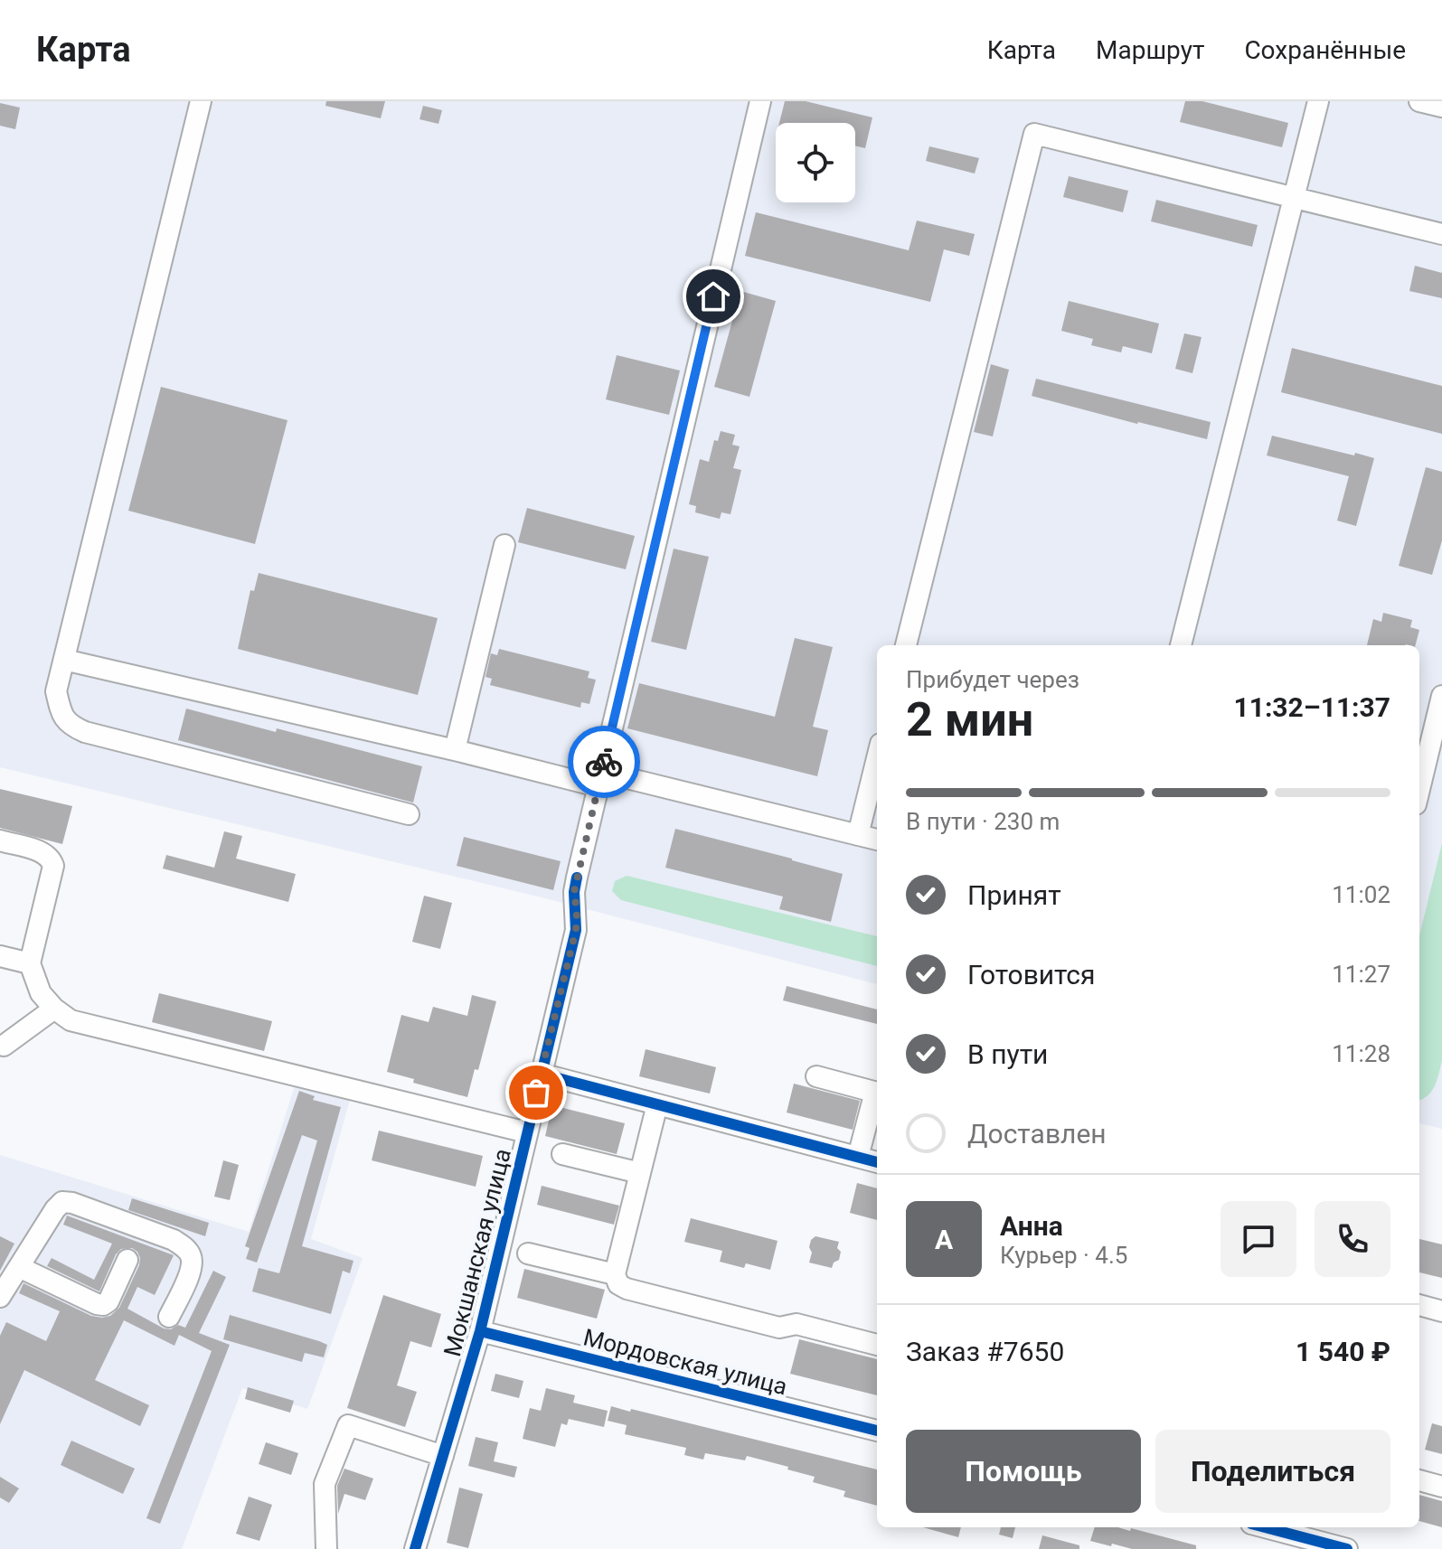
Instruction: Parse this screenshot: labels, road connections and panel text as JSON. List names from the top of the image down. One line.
{"streets":{"street":["Мокшанская улица","Мордовская улица"]},"crossings":[["Мокшанская улица","Мордовская улица"]],"page":{"header":"Карта","nav":["Карта","Маршрут","Сохранённые"],"heading":["2 мин","Прибудет через","11:32–11:37"],"panel":["Анна","Курьер · 4.5","Заказ #7650","1 540 ₽"],"bar":"В пути · 230 m","list":[["Принят","11:02"],["Готовится","11:27"],["В пути","11:28"],"Доставлен"],"round":"А","buttons":["Помощь","Поделиться"]}}
